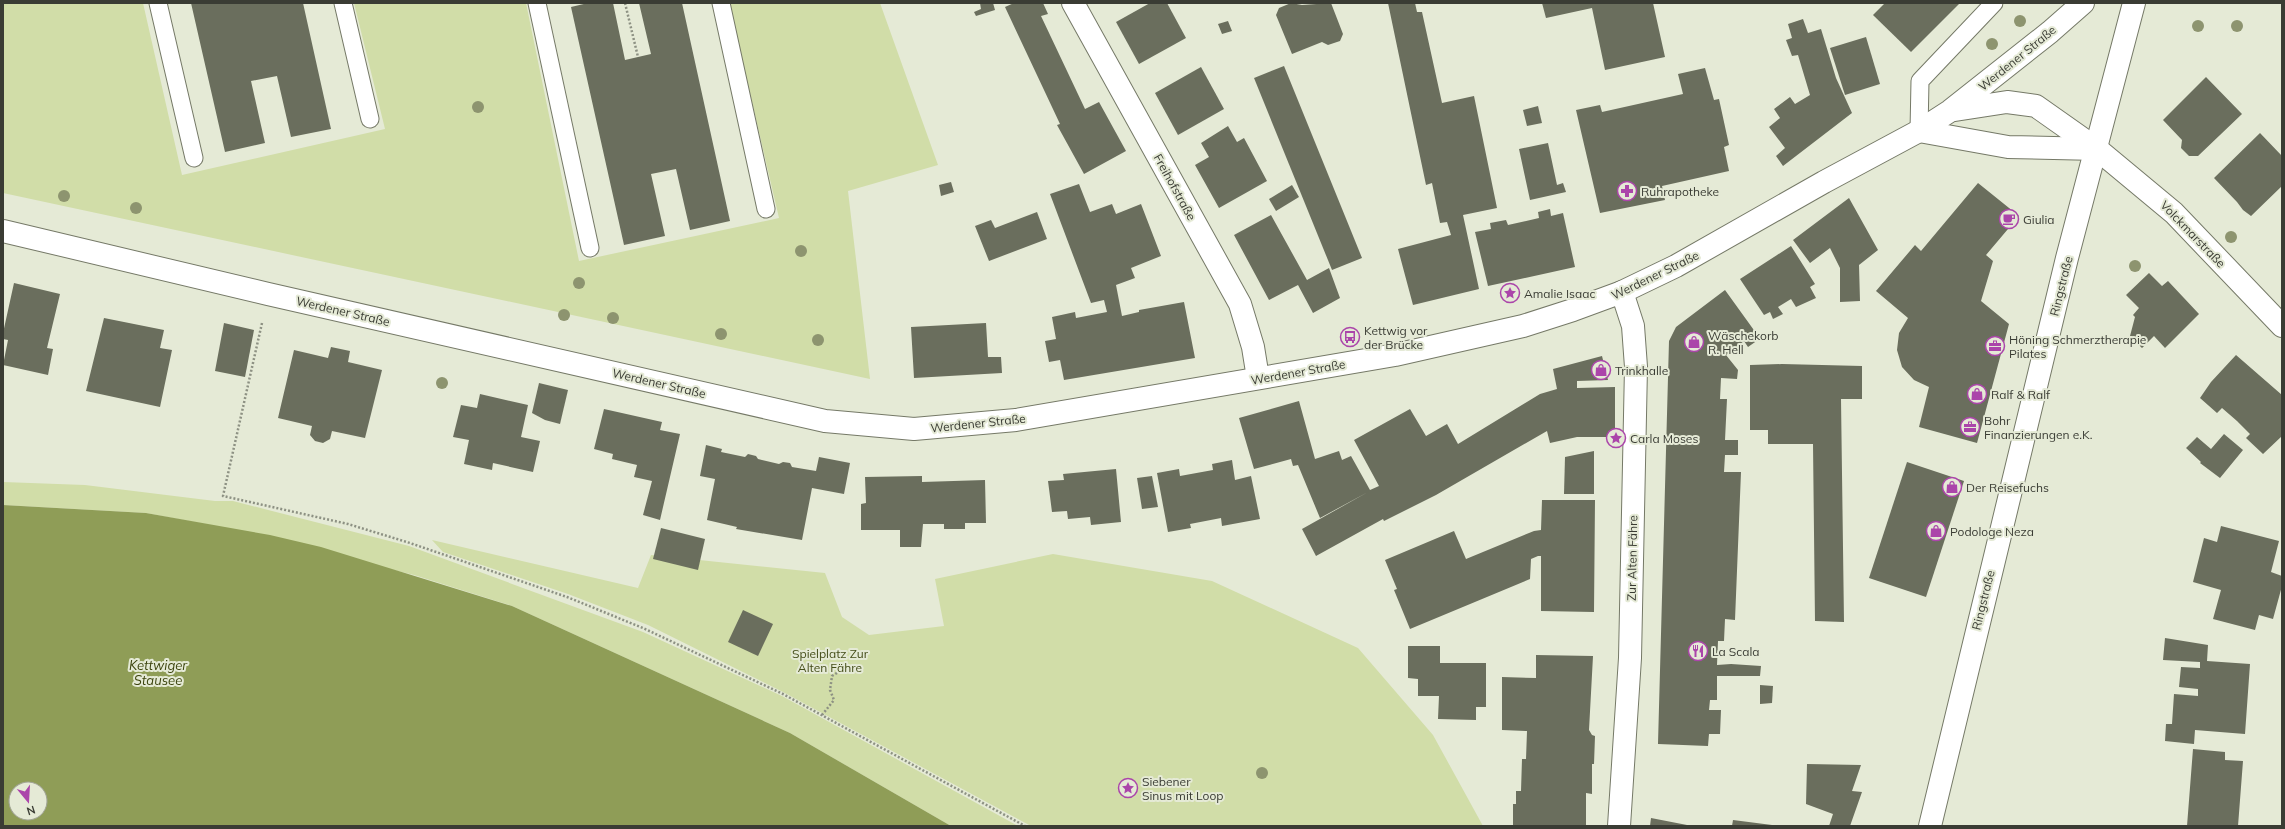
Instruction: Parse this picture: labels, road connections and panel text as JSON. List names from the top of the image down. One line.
{"streets":{"main road":["Werdener Straße","Freihofstraße","Volckmarstraße","Ringstraße","Zur Alten Fähre"]},"crossings":[["Werdener Straße","Freihofstraße"],["Werdener Straße","Volckmarstraße"],["Werdener Straße","Ringstraße"],["Werdener Straße","Zur Alten Fähre"],["Volckmarstraße","Ringstraße"]],"water":["Kettwiger Stausee"],"parks":["Spielplatz Zur Alten Fähre"],"places":{"pharmacy":["Ruhrapotheke"],"cafe":["Giulia"],"place":["Amalie Isaac","Carla Moses","Siebener Sinus mit Loop"],"bus stop":["Kettwig vor der Brücke"],"shop":["Wäschekorb R. Hell","Trinkhalle","Ralf & Ralf","Der Reisefuchs","Podologe Neza"],"office":["Höning Schmerztherapie Pilates","Bohr Finanzierungen e.K."],"restaurant":["La Scala"]},"north":"bottom"}
